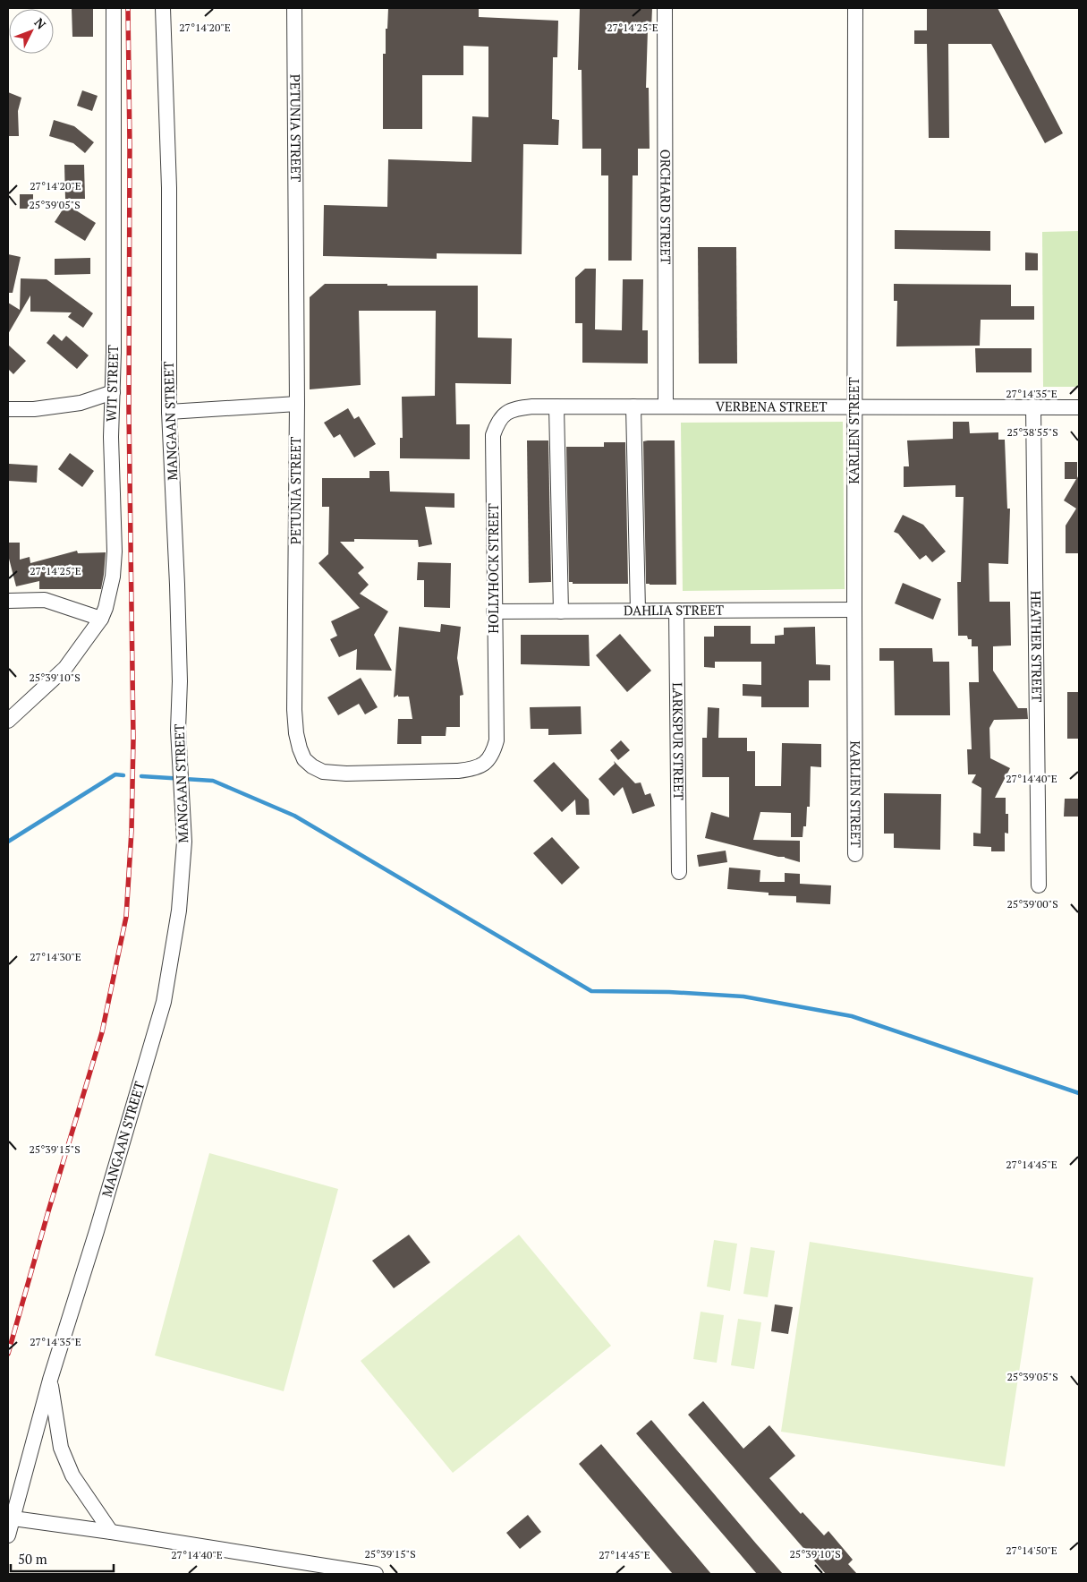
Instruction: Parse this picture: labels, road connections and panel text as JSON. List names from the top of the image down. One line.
{"streets":{"street":["PETUNIA STREET","ORCHARD STREET","WIT STREET","VERBENA STREET","MANGAAN STREET","KARLIEN STREET","HOLLYHOCK STREET","DAHLIA STREET","HEATHER STREET","LARKSPUR STREET"]},"crossings":[["PETUNIA STREET","HOLLYHOCK STREET"],["ORCHARD STREET","VERBENA STREET"],["VERBENA STREET","KARLIEN STREET"],["VERBENA STREET","HOLLYHOCK STREET"],["VERBENA STREET","HEATHER STREET"],["KARLIEN STREET","DAHLIA STREET"],["HOLLYHOCK STREET","DAHLIA STREET"],["DAHLIA STREET","LARKSPUR STREET"]],"scale_bar":"50 m","north":"top right","coordinates":["27°14'25\"E","27°14'20\"E","25°39'05\"S","27°14'35\"E","25°38'55\"S","25°39'10\"S","27°14'40\"E","25°39'00\"S","27°14'30\"E","25°39'15\"S","27°14'45\"E","27°14'50\"E"]}
